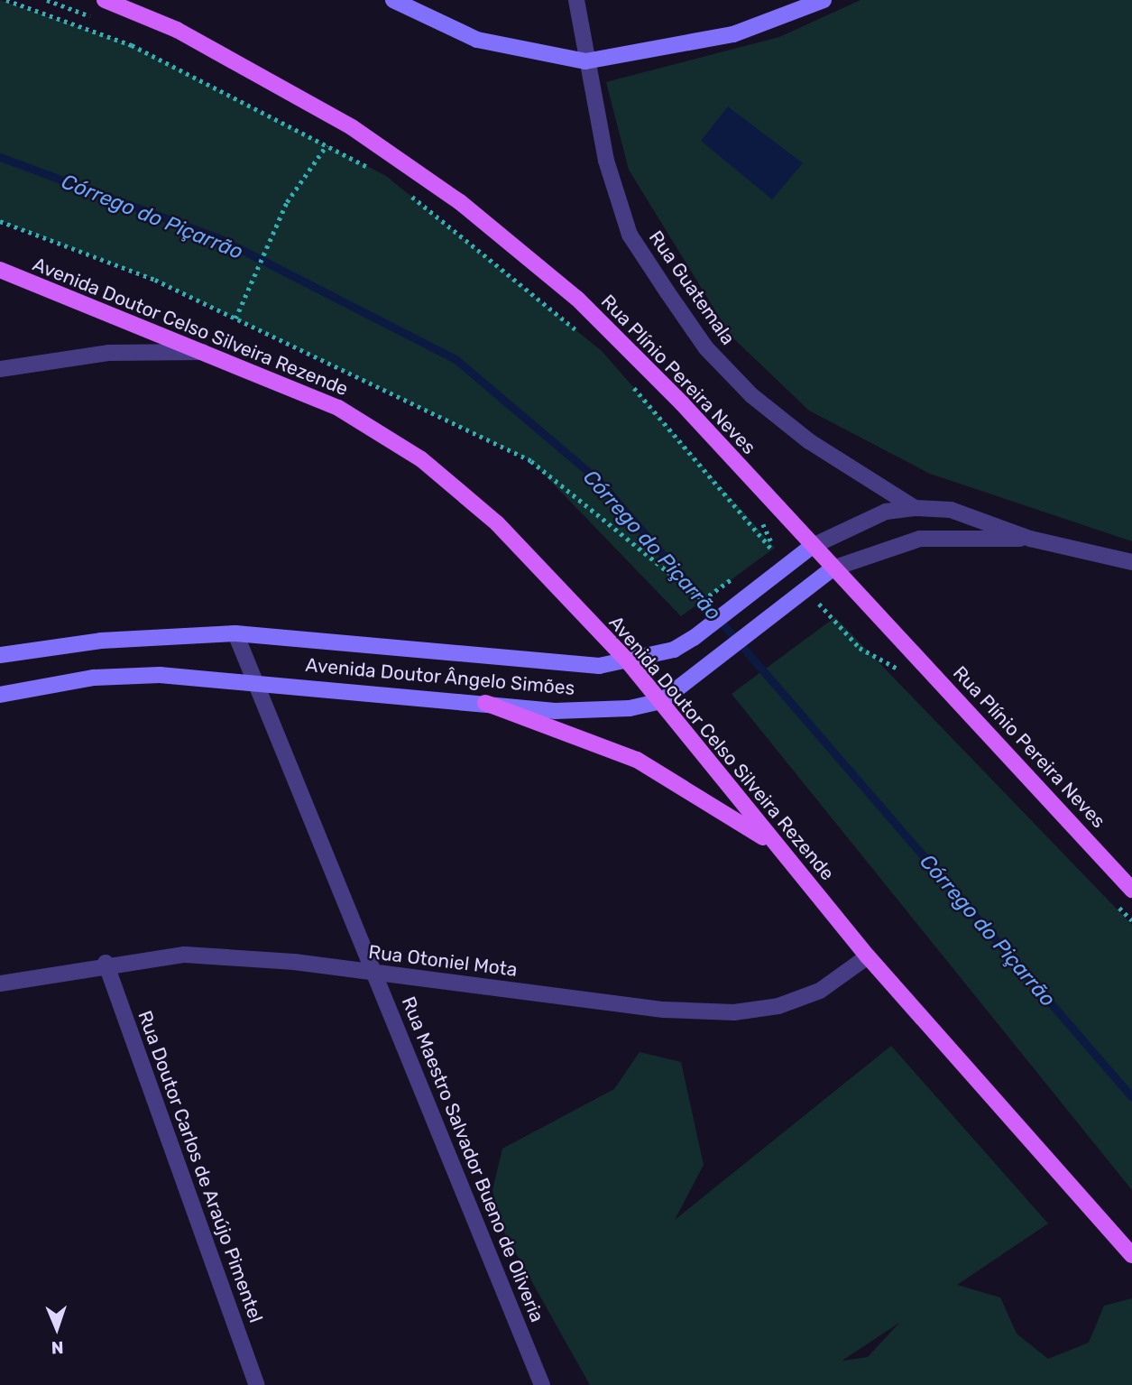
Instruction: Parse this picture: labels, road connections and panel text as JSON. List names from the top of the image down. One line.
{"streets":{"main road":["Avenida Doutor Celso Silveira Rezende","Rua Plínio Pereira Neves","Avenida Doutor Ângelo Simões"],"street":["Rua Guatemala","Rua Otoniel Mota","Rua Maestro Salvador Bueno de Oliveria","Rua Doutor Carlos de Araújo Pimentel"]},"crossings":[["Avenida Doutor Celso Silveira Rezende","Avenida Doutor Ângelo Simões"],["Avenida Doutor Celso Silveira Rezende","Rua Otoniel Mota"],["Rua Plínio Pereira Neves","Avenida Doutor Ângelo Simões"],["Avenida Doutor Ângelo Simões","Rua Maestro Salvador Bueno de Oliveria"],["Rua Otoniel Mota","Rua Maestro Salvador Bueno de Oliveria"],["Rua Otoniel Mota","Rua Doutor Carlos de Araújo Pimentel"]],"water":["Córrego do Piçarrão"],"north":"bottom"}
